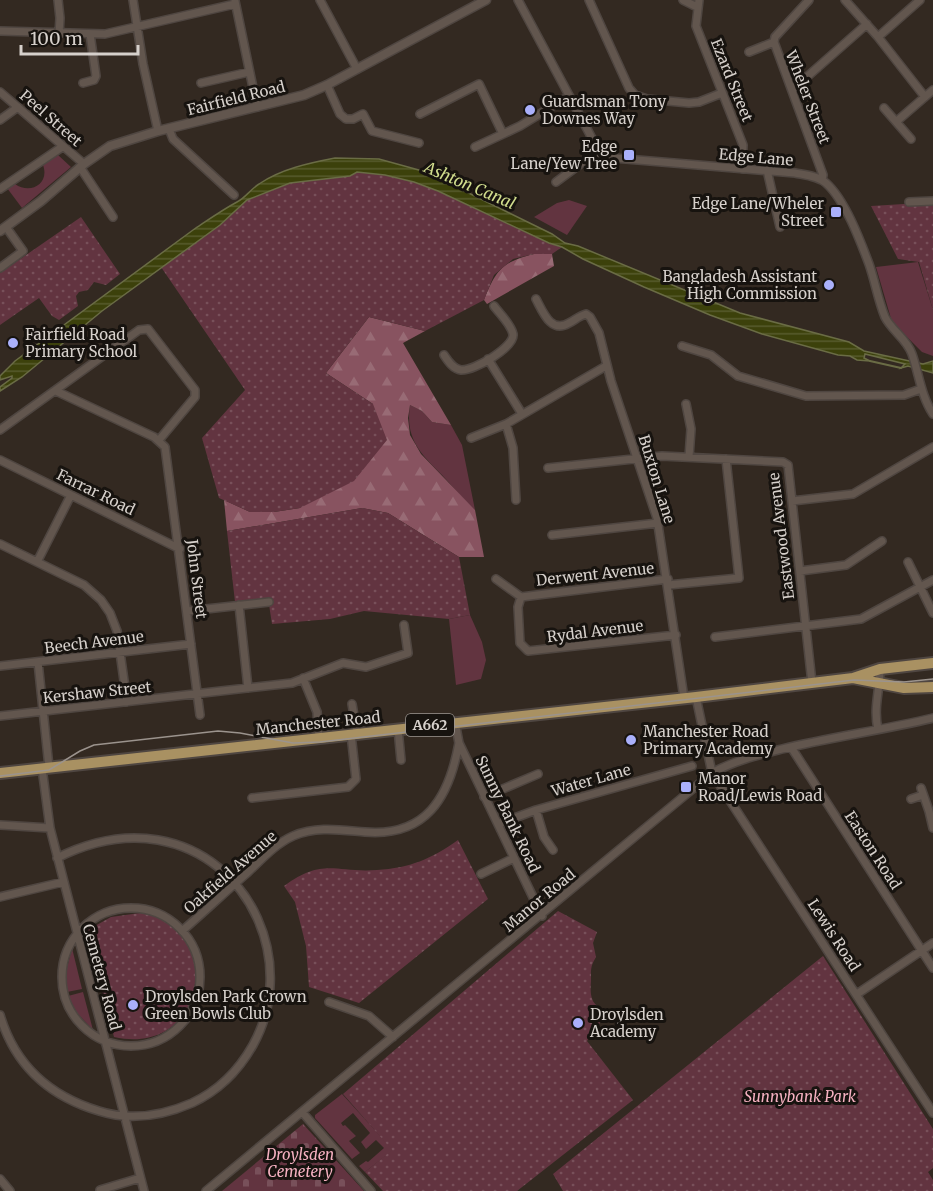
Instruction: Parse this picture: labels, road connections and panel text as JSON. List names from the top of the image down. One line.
{"streets":{"main road":["Manchester Road","A662"],"street":["Ezard Street","Wheler Street","Fairfield Road","Peel Street","Edge Lane","Buxton Lane","Farrar Road","Eastwood Avenue","Derwent Avenue","John Street","Rydal Avenue","Beech Avenue","Kershaw Street","Water Lane","Sunny Bank Road","Easton Road","Oakfield Avenue","Manor Road","Lewis Road","Cemetery Road"]},"crossings":[["Ezard Street","Edge Lane"],["Wheler Street","Edge Lane"],["Fairfield Road","Peel Street"],["Buxton Lane","Eastwood Avenue"],["Buxton Lane","Derwent Avenue"],["Buxton Lane","Rydal Avenue"],["Buxton Lane","Manchester Road"],["Farrar Road","John Street"],["Eastwood Avenue","Derwent Avenue"],["Eastwood Avenue","Manchester Road"],["Derwent Avenue","Rydal Avenue"],["John Street","Beech Avenue"],["John Street","Kershaw Street"],["Beech Avenue","Cemetery Road"],["Kershaw Street","Cemetery Road"],["Manchester Road","Sunny Bank Road"],["Manchester Road","Cemetery Road"],["Water Lane","Sunny Bank Road"],["Sunny Bank Road","Oakfield Avenue"],["Sunny Bank Road","Manor Road"],["Easton Road","Manor Road"],["Oakfield Avenue","Cemetery Road"],["Manor Road","Lewis Road"]],"water":["Ashton Canal"],"parks":["Sunnybank Park","Droylsden Cemetery"],"places":{"other":["Guardsman Tony Downes Way","Bangladesh Assistant High Commission","Fairfield Road Primary School","Manchester Road Primary Academy","Droylsden Park Crown Green Bowls Club","Droylsden Academy"],"transit":["Edge Lane/Yew Tree","Edge Lane/Wheler Street","Manor Road/Lewis Road"]},"scale_bar":"100 m"}
